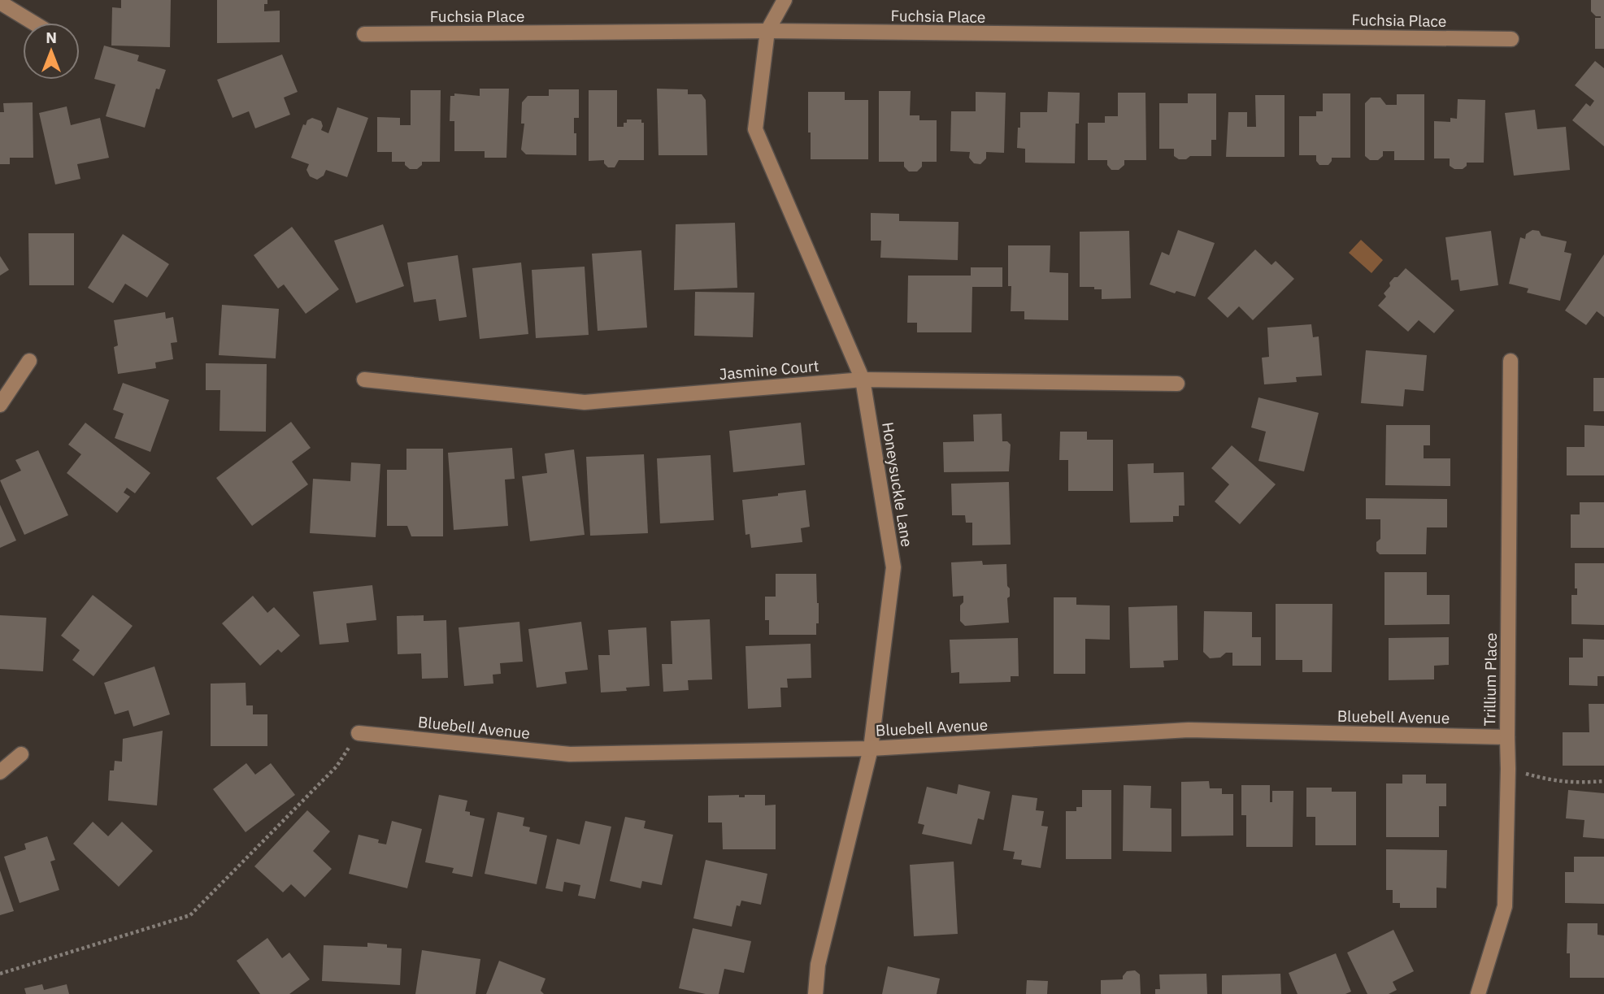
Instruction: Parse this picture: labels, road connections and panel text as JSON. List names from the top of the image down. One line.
{"streets":{"street":["Fuchsia Place","Jasmine Court","Honeysuckle Lane","Trillium Place","Bluebell Avenue"]},"crossings":[["Fuchsia Place","Honeysuckle Lane"],["Jasmine Court","Honeysuckle Lane"],["Honeysuckle Lane","Bluebell Avenue"],["Trillium Place","Bluebell Avenue"]],"north":"top"}
